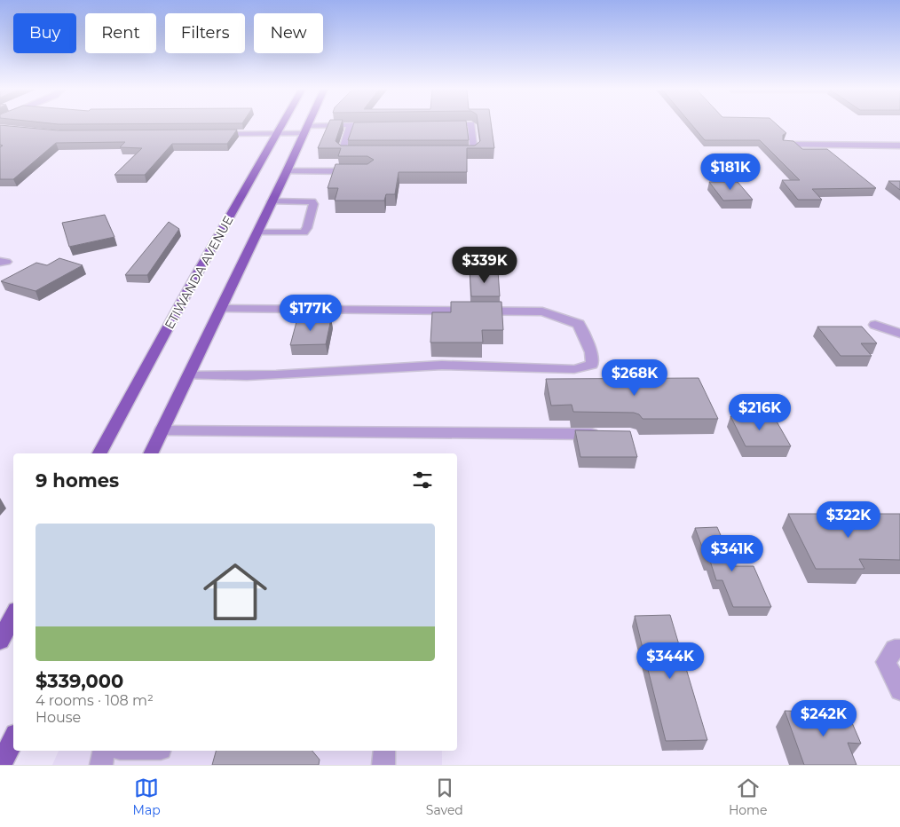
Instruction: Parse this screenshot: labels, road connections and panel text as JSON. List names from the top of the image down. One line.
{"streets":{"main road":["ETIWANDA AVENUE"]},"page":{"chip":["Buy","Rent","Filters","New"],"price":["$181K","$339K","$177K","$268K","$216K","$322K","$341K","$344K","$242K"],"heading":"9 homes","list":[{"name":"$339,000","note":"4 rooms · 108 m² · House"}],"tabs":["Map","Saved","Home"]}}
